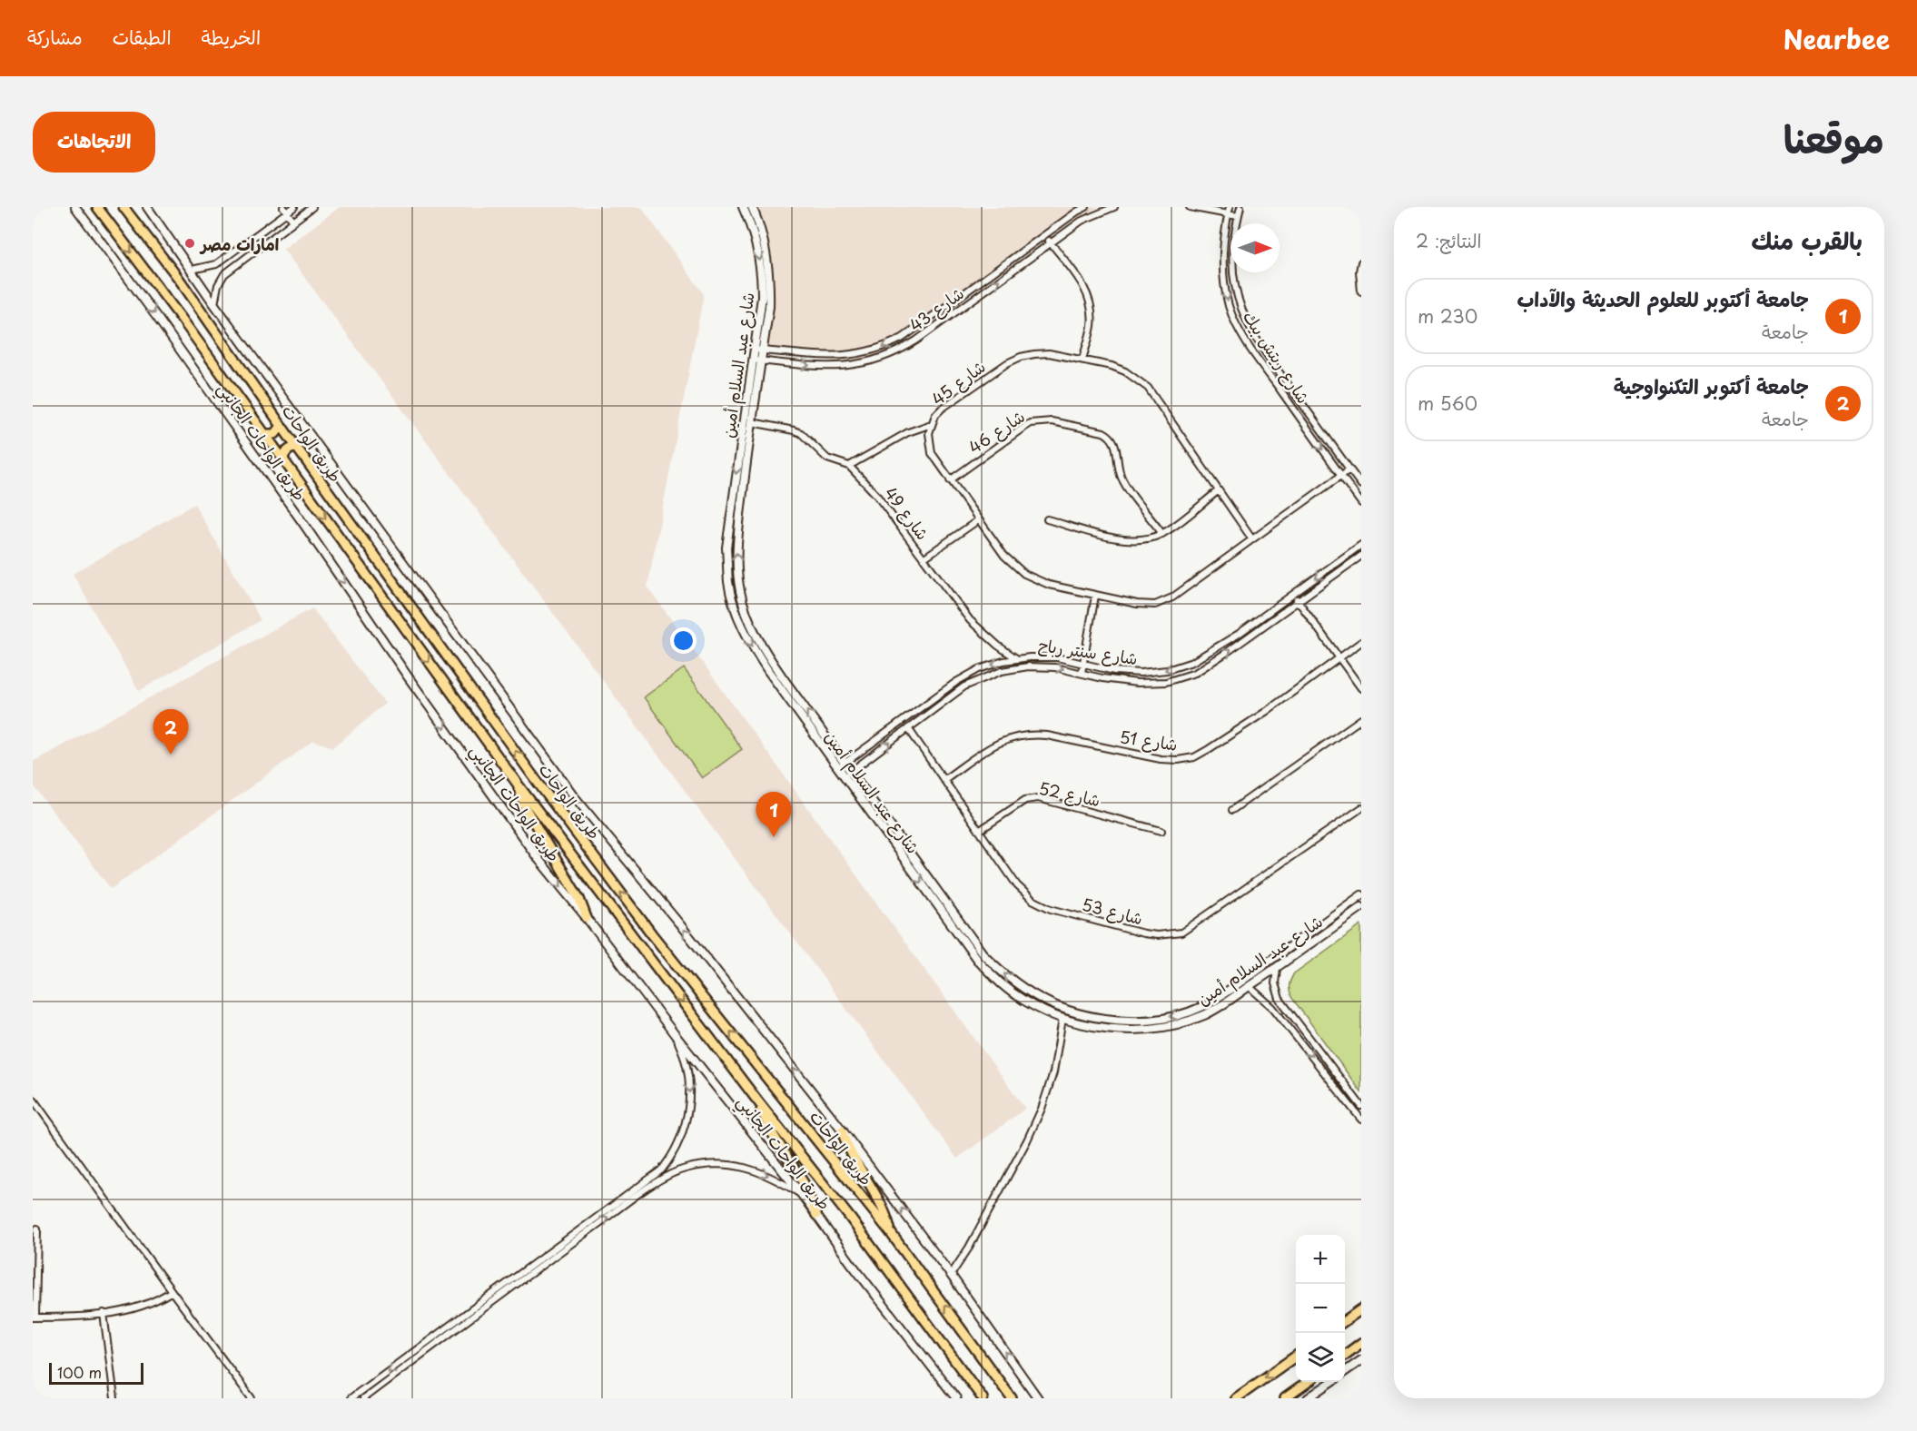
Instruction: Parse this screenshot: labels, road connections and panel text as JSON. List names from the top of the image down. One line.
{"streets":{"highway":["طريق الواحات"],"street":["شارع 43","شارع ريتش بيك","شارع عبد السلام أمين","شارع 45","شارع 46","طريق الواحات الجانبي","شارع 49","شارع سنتر رباح","شارع 51","شارع 52","شارع 53"]},"crossings":[["شارع 43","شارع عبد السلام أمين"],["شارع ريتش بيك","شارع 45"],["شارع عبد السلام أمين","شارع 49"],["شارع عبد السلام أمين","شارع سنتر رباح"],["شارع 45","شارع 46"],["شارع 49","شارع سنتر رباح"],["شارع سنتر رباح","شارع 53"],["شارع 51","شارع 53"],["شارع 52","شارع 53"]],"places":["امارات مصر"],"scale_bar":"100 m","north":"right","page":{"header":"Nearbee","nav":["الخريطة","الطبقات","مشاركة"],"title":"موقعنا","buttons":"الاتجاهات","heading":["بالقرب منك","النتائج: 2"],"list":[{"mark":"1","name":"جامعة أكتوبر للعلوم الحديثة والآداب","note":"جامعة","value":"230 m"},{"mark":"2","name":"جامعة أكتوبر التكنواوجية","note":"جامعة","value":"560 m"}],"pins":["2","1"],"map_buttons":["+","−"],"scale":"100 m"}}
